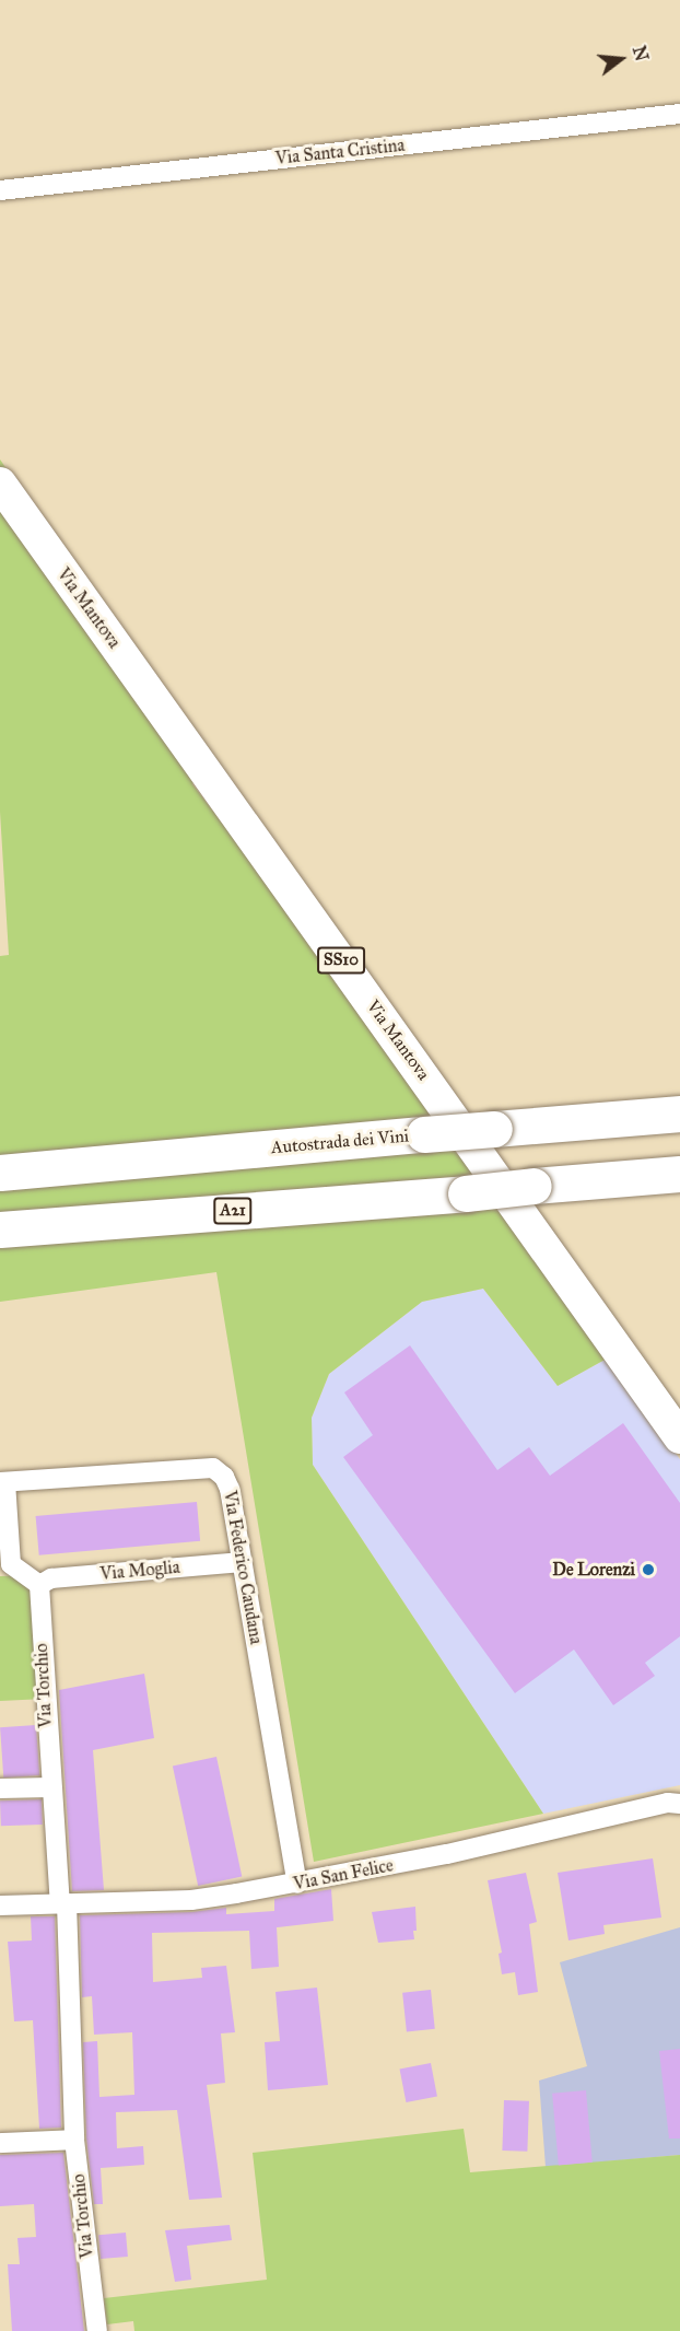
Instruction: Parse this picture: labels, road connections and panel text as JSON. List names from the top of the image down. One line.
{"streets":{"highway":["Autostrada dei Vini","A21"],"main road":["Via Mantova","SS10"],"street":["Via Santa Cristina","Via Federico Caudana","Via Moglia","Via Torchio","Via San Felice"]},"crossings":[["Via Federico Caudana","Via Moglia"],["Via Federico Caudana","Via San Felice"],["Via Moglia","Via Torchio"],["Via Torchio","Via San Felice"]],"places":["De Lorenzi"],"north":"right"}
